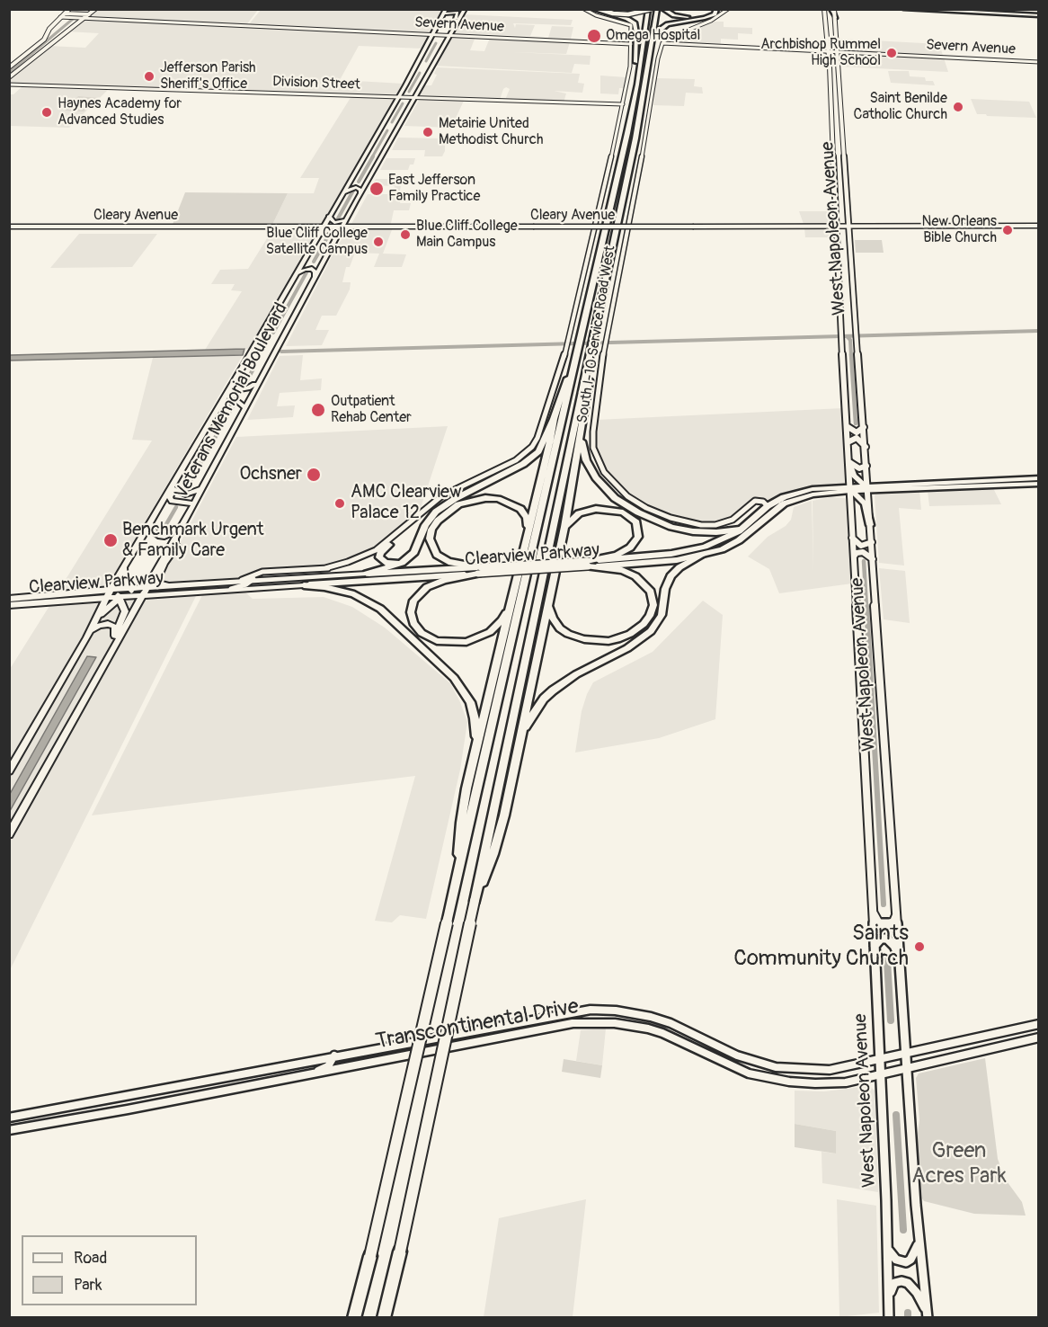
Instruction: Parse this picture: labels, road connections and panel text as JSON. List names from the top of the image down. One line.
{"streets":{"highway":["Clearview Parkway"],"main road":["West Napoleon Avenue","Veterans Memorial Boulevard"],"street":["Severn Avenue","Division Street","Cleary Avenue","South I-10 Service Road West","Transcontinental Drive"]},"crossings":[["Severn Avenue","West Napoleon Avenue"],["Severn Avenue","South I-10 Service Road West"],["Severn Avenue","Veterans Memorial Boulevard"],["Division Street","Veterans Memorial Boulevard"],["Cleary Avenue","West Napoleon Avenue"],["Cleary Avenue","Veterans Memorial Boulevard"],["West Napoleon Avenue","Clearview Parkway"],["West Napoleon Avenue","Transcontinental Drive"],["South I-10 Service Road West","Clearview Parkway"],["Veterans Memorial Boulevard","Clearview Parkway"]],"parks":["Green Acres Park"],"places":["Omega Hospital","Archbishop Rummel High School","Jefferson Parish Sheriff's Office","Saint Benilde Catholic Church","Haynes Academy for Advanced Studies","Metairie United Methodist Church","East Jefferson Family Practice","New Orleans Bible Church","Blue Cliff College Main Campus","Blue Cliff College Satellite Campus","Outpatient Rehab Center","Ochsner","AMC Clearview Palace 12","Benchmark Urgent & Family Care","Saints Community Church"],"legend":["Road","Park"]}
